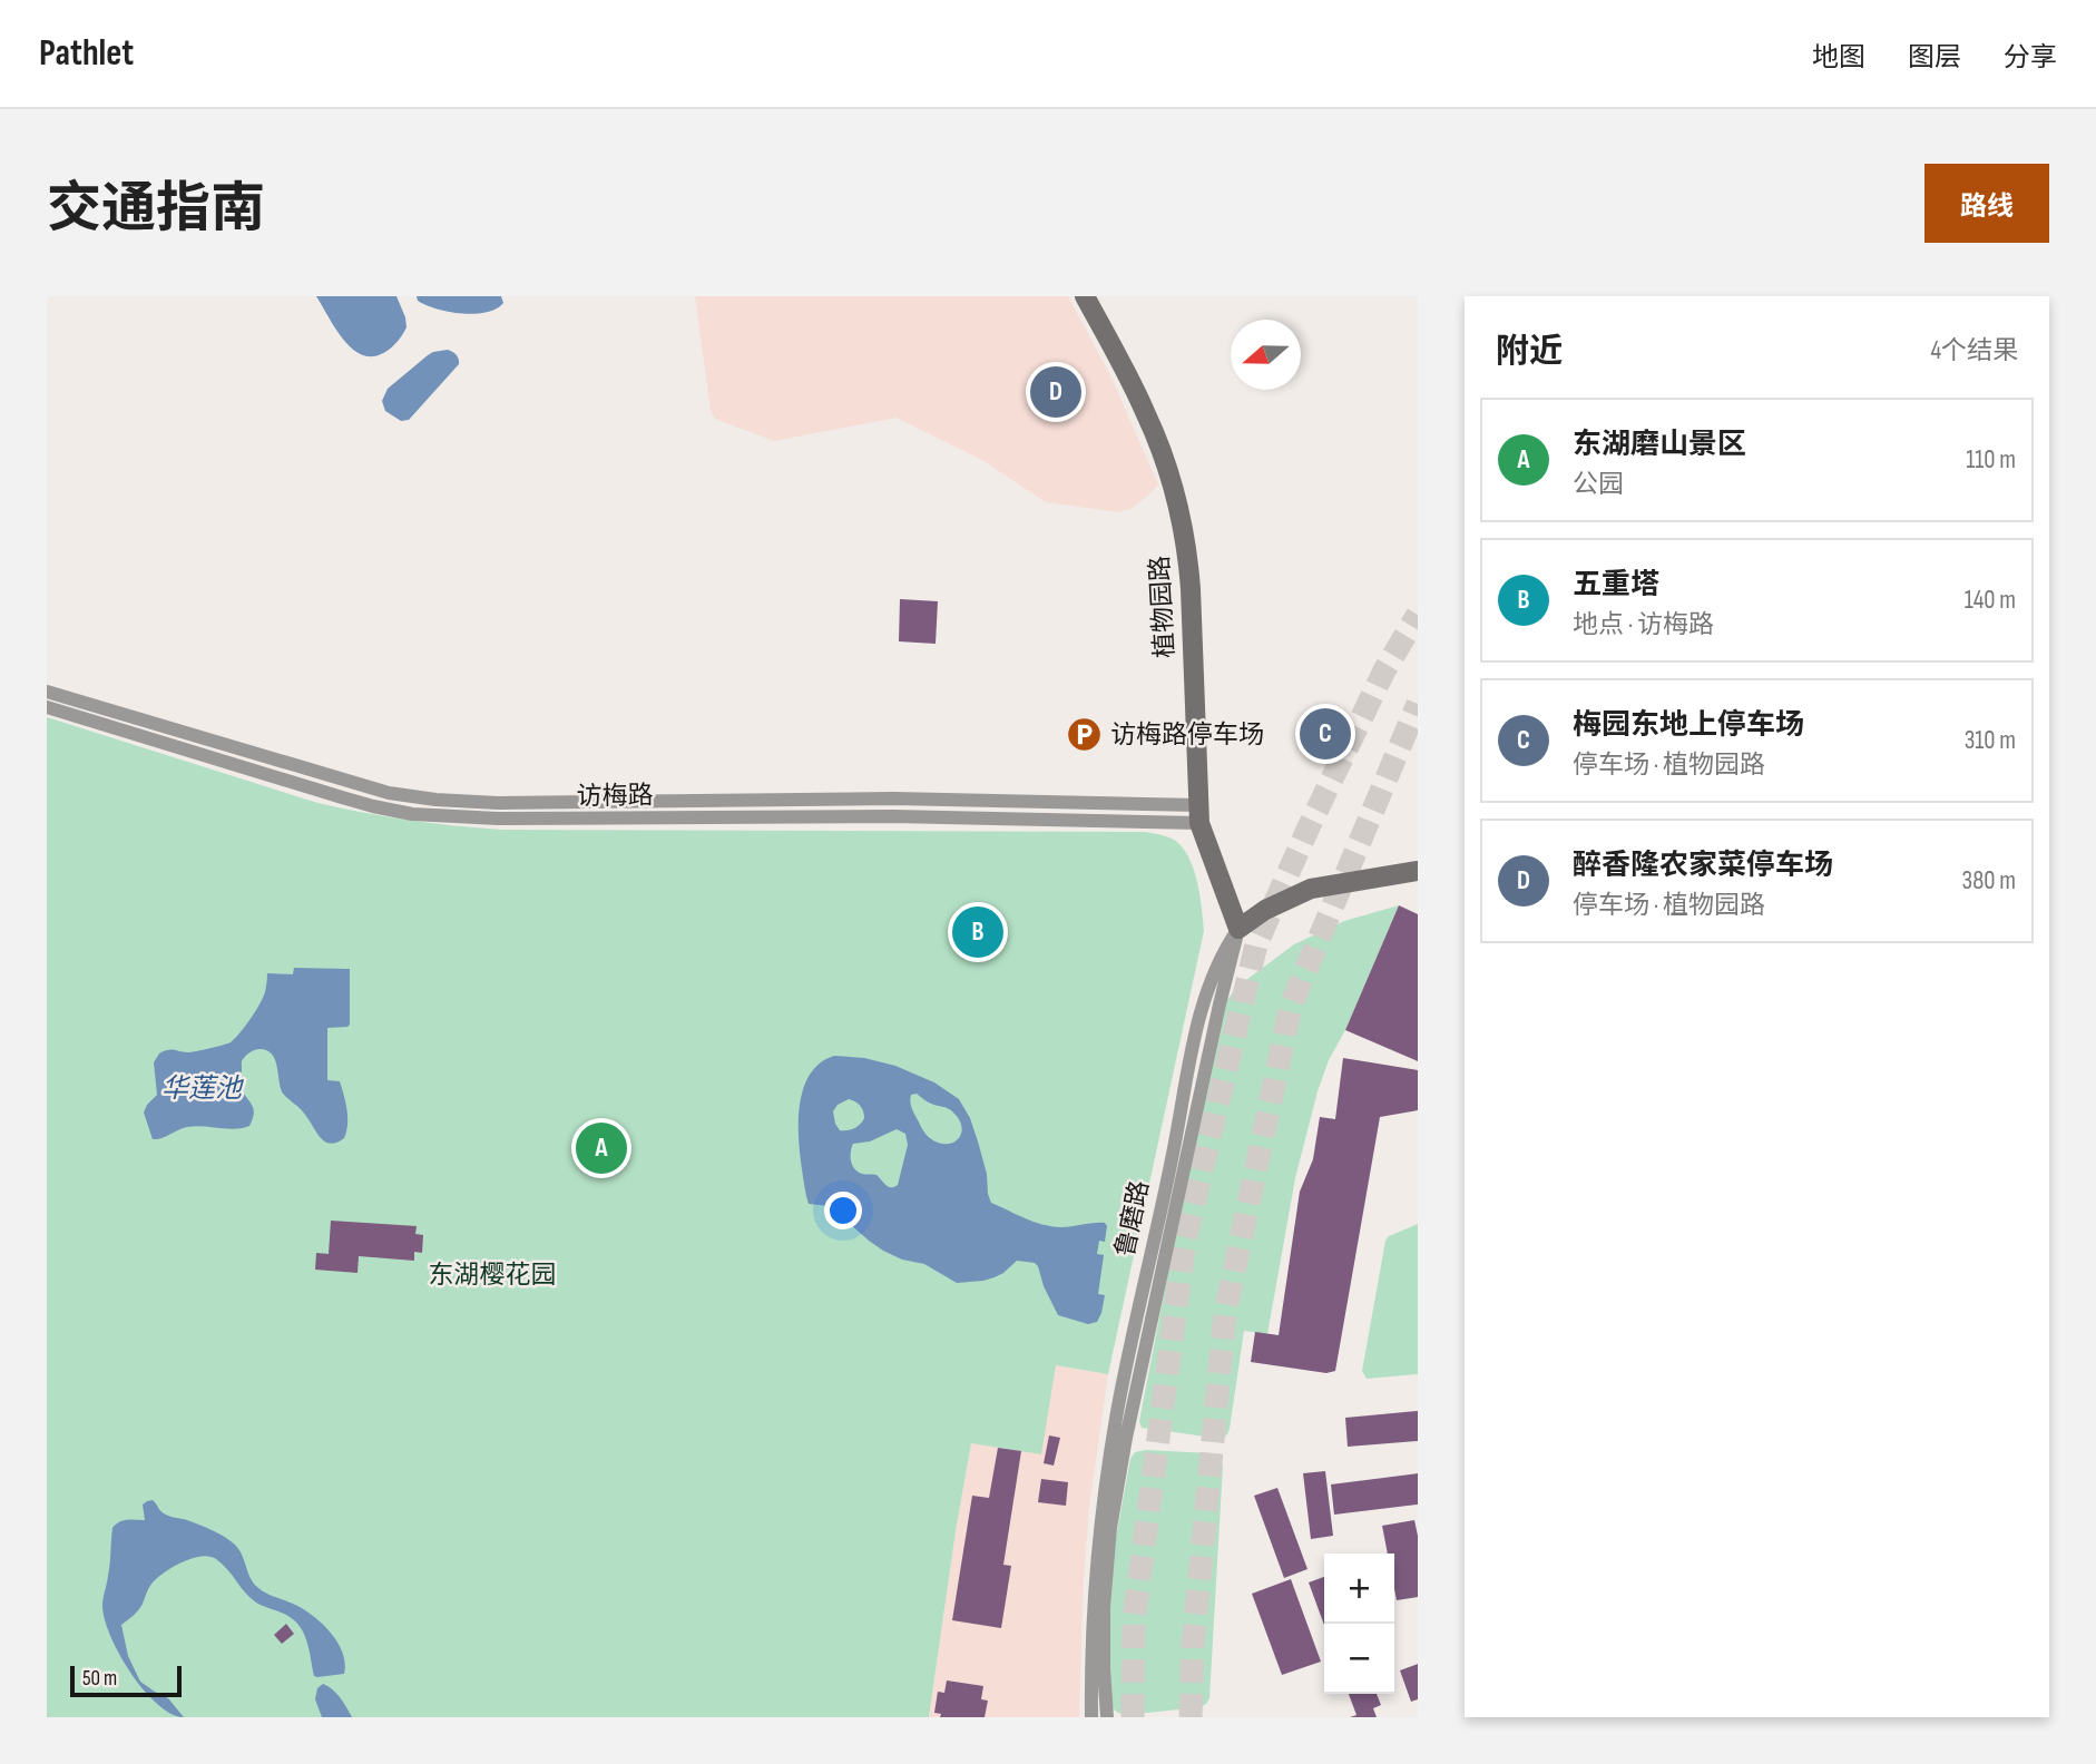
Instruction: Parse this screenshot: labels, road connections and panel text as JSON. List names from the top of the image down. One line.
{"streets":{"street":["植物园路","访梅路","鲁磨路"]},"crossings":[["植物园路","访梅路"],["植物园路","鲁磨路"]],"water":["华莲池"],"parks":["东湖樱花园"],"places":{"parking":["访梅路停车场"]},"scale_bar":"50 m","north":"left","page":{"header":"Pathlet","nav":["地图","图层","分享"],"title":"交通指南","buttons":"路线","heading":["附近","4个结果"],"pins":["D","C","B","A"],"list":[{"mark":"A","name":"东湖磨山景区","note":"公园","value":"110 m"},{"mark":"B","name":"五重塔","note":"地点 · 访梅路","value":"140 m"},{"mark":"C","name":"梅园东地上停车场","note":"停车场 · 植物园路","value":"310 m"},{"mark":"D","name":"醉香隆农家菜停车场","note":"停车场 · 植物园路","value":"380 m"}],"map_buttons":["+","−"],"scale":"50 m"}}
